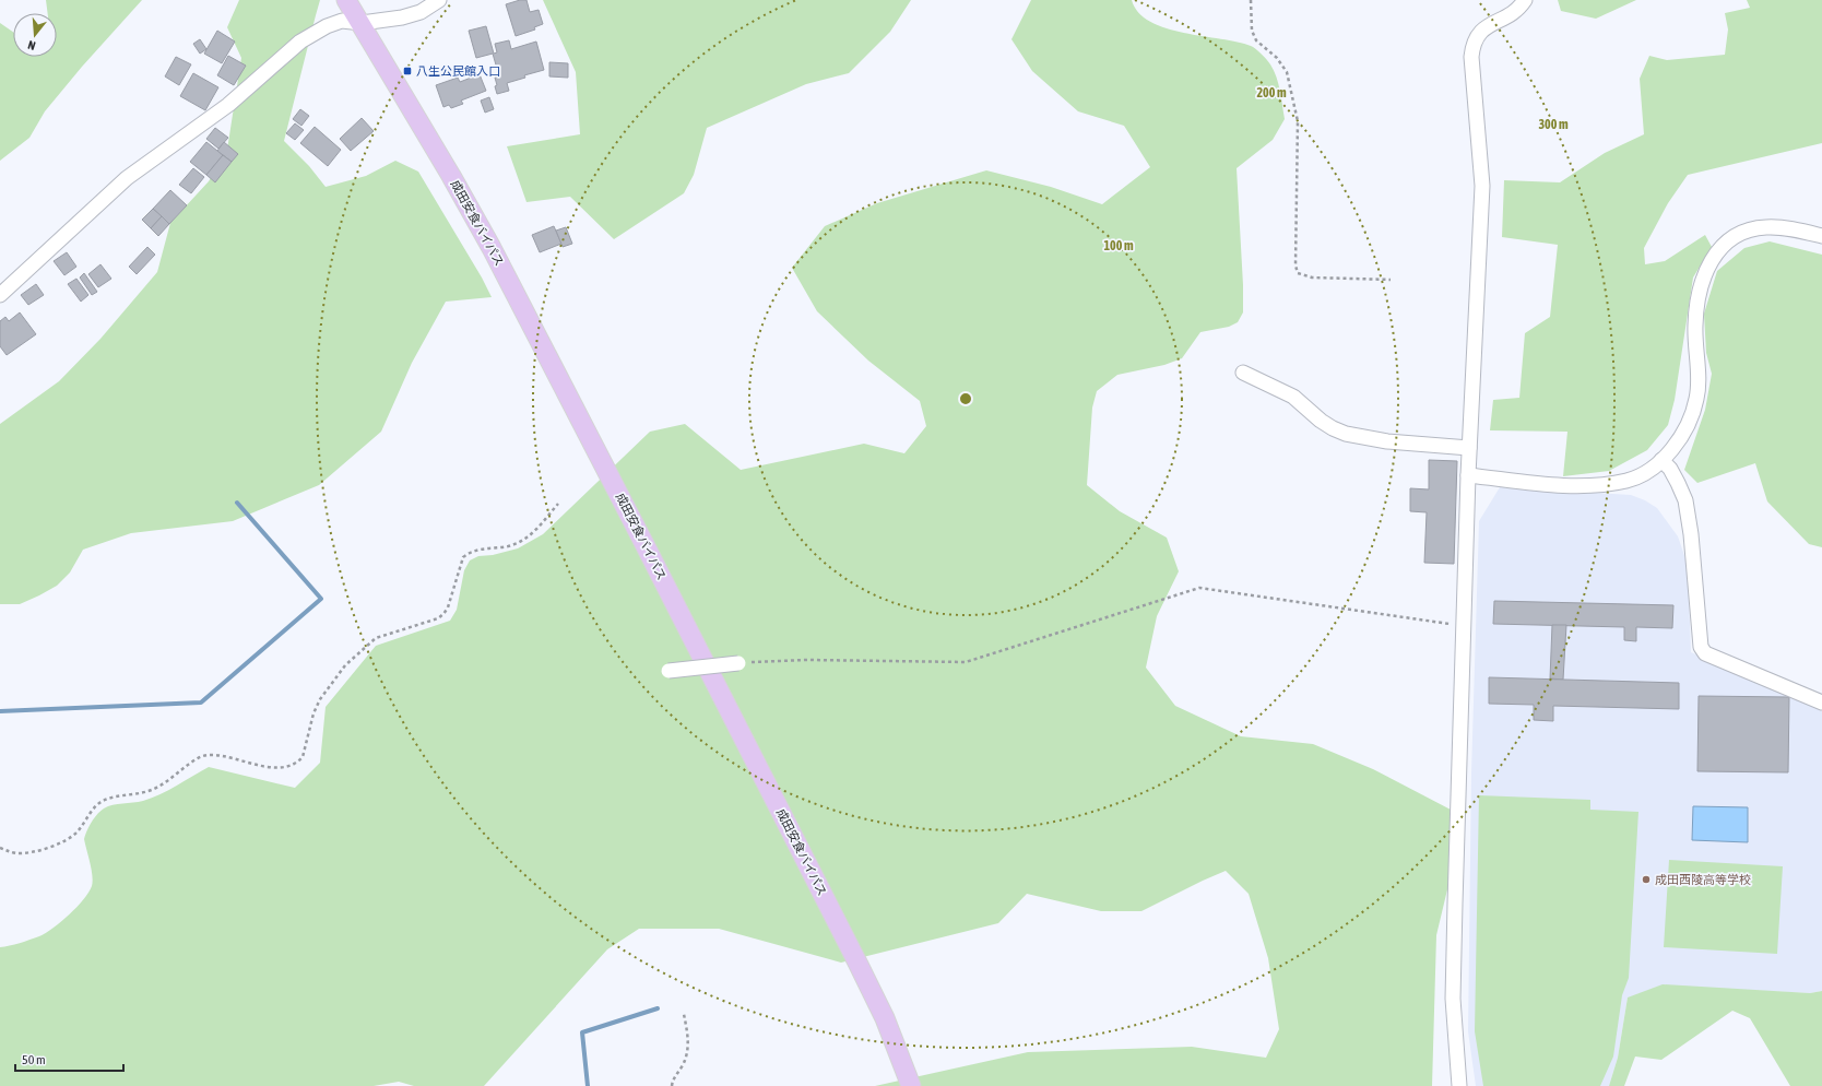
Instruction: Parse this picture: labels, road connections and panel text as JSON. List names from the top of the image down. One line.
{"streets":{"main road":["成田安食バイパス"]},"places":{"transit":["八生公民館入口"],"other":["成田西陵高等学校"]},"scale_bar":"50 m","north":"bottom","rings":["200 m","300 m","100 m"]}
